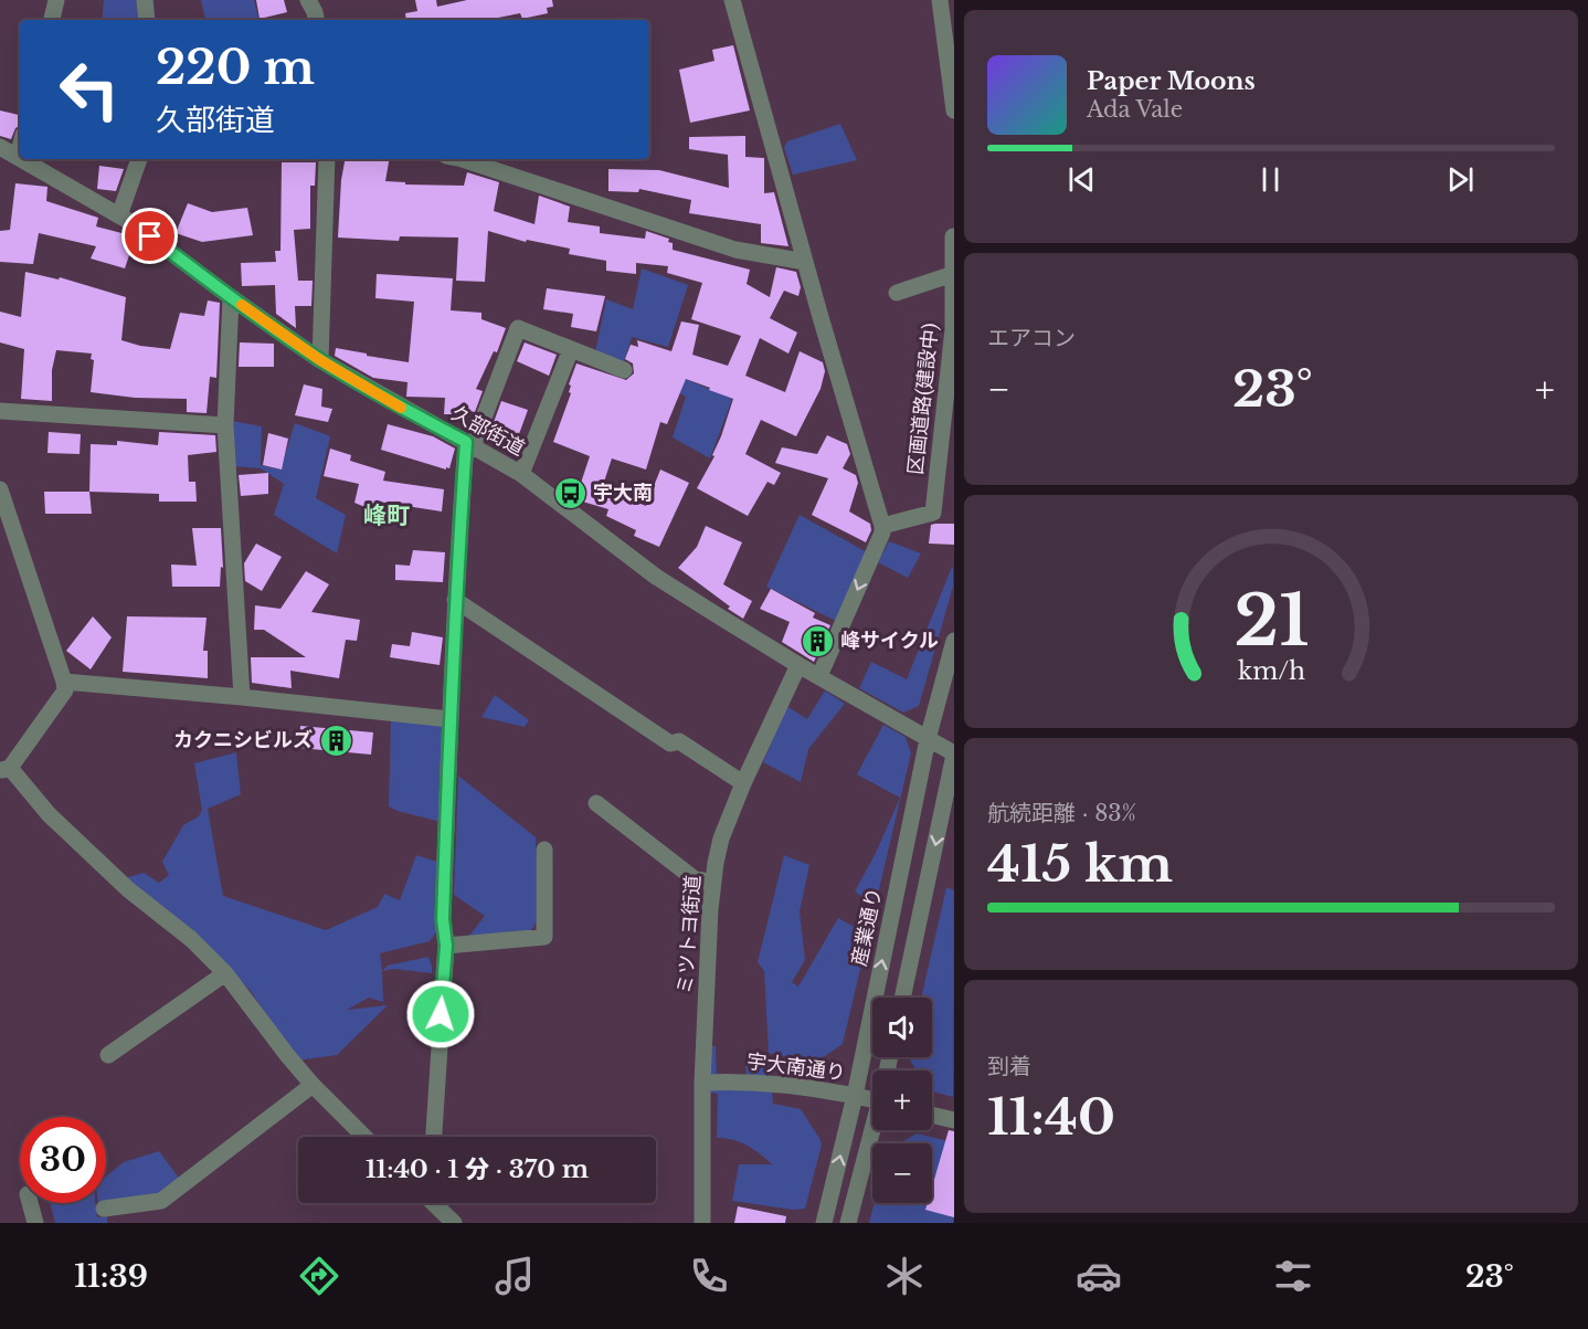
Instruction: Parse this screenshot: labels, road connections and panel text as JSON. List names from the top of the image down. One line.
{"streets":{"street":["区画道路(建設中)","久部街道","産業通り","ミツトヨ街道","宇大南通り"]},"crossings":[["久部街道","産業通り"],["久部街道","ミツトヨ街道"],["産業通り","宇大南通り"],["ミツトヨ街道","宇大南通り"]],"districts":["峰町"],"places":{"bus stop":["宇大南"],"building":["峰サイクル","カクニシビルズ"]},"page":{"turn":["220 m","久部街道"],"song":["Paper Moons","Ada Vale"],"tile":["エアコン",["航続距離 · 83%","415 km"],["到着","11:40"]],"heat":["−","23°","+"],"map_buttons":["+","−"],"limit":"30","trip":"11:40 · 1 分 · 370 m","tabs":["11:39","23°"],"gauge":["21","km/h"]}}
